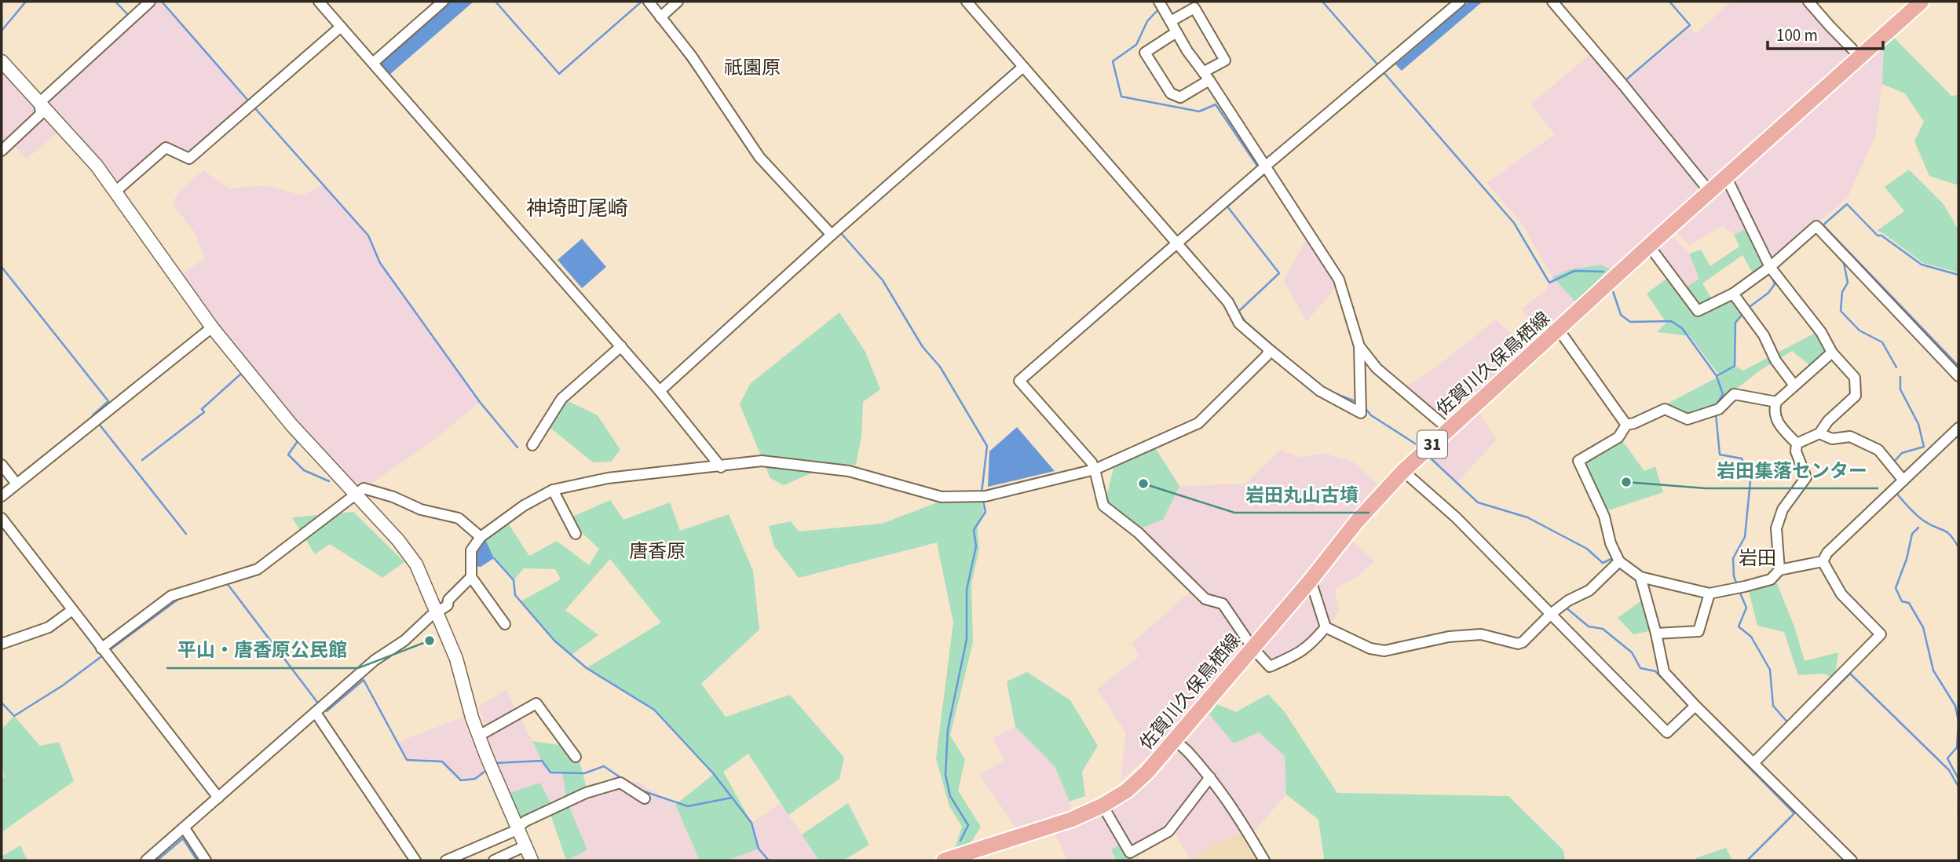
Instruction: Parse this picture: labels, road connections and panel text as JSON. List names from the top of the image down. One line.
{"streets":{"main road":["佐賀川久保鳥栖線","31"]},"districts":["祇園原","神埼町尾崎","唐香原","岩田"],"places":["岩田集落センター","岩田丸山古墳","平山・唐香原公民館"],"scale_bar":"100 m"}
